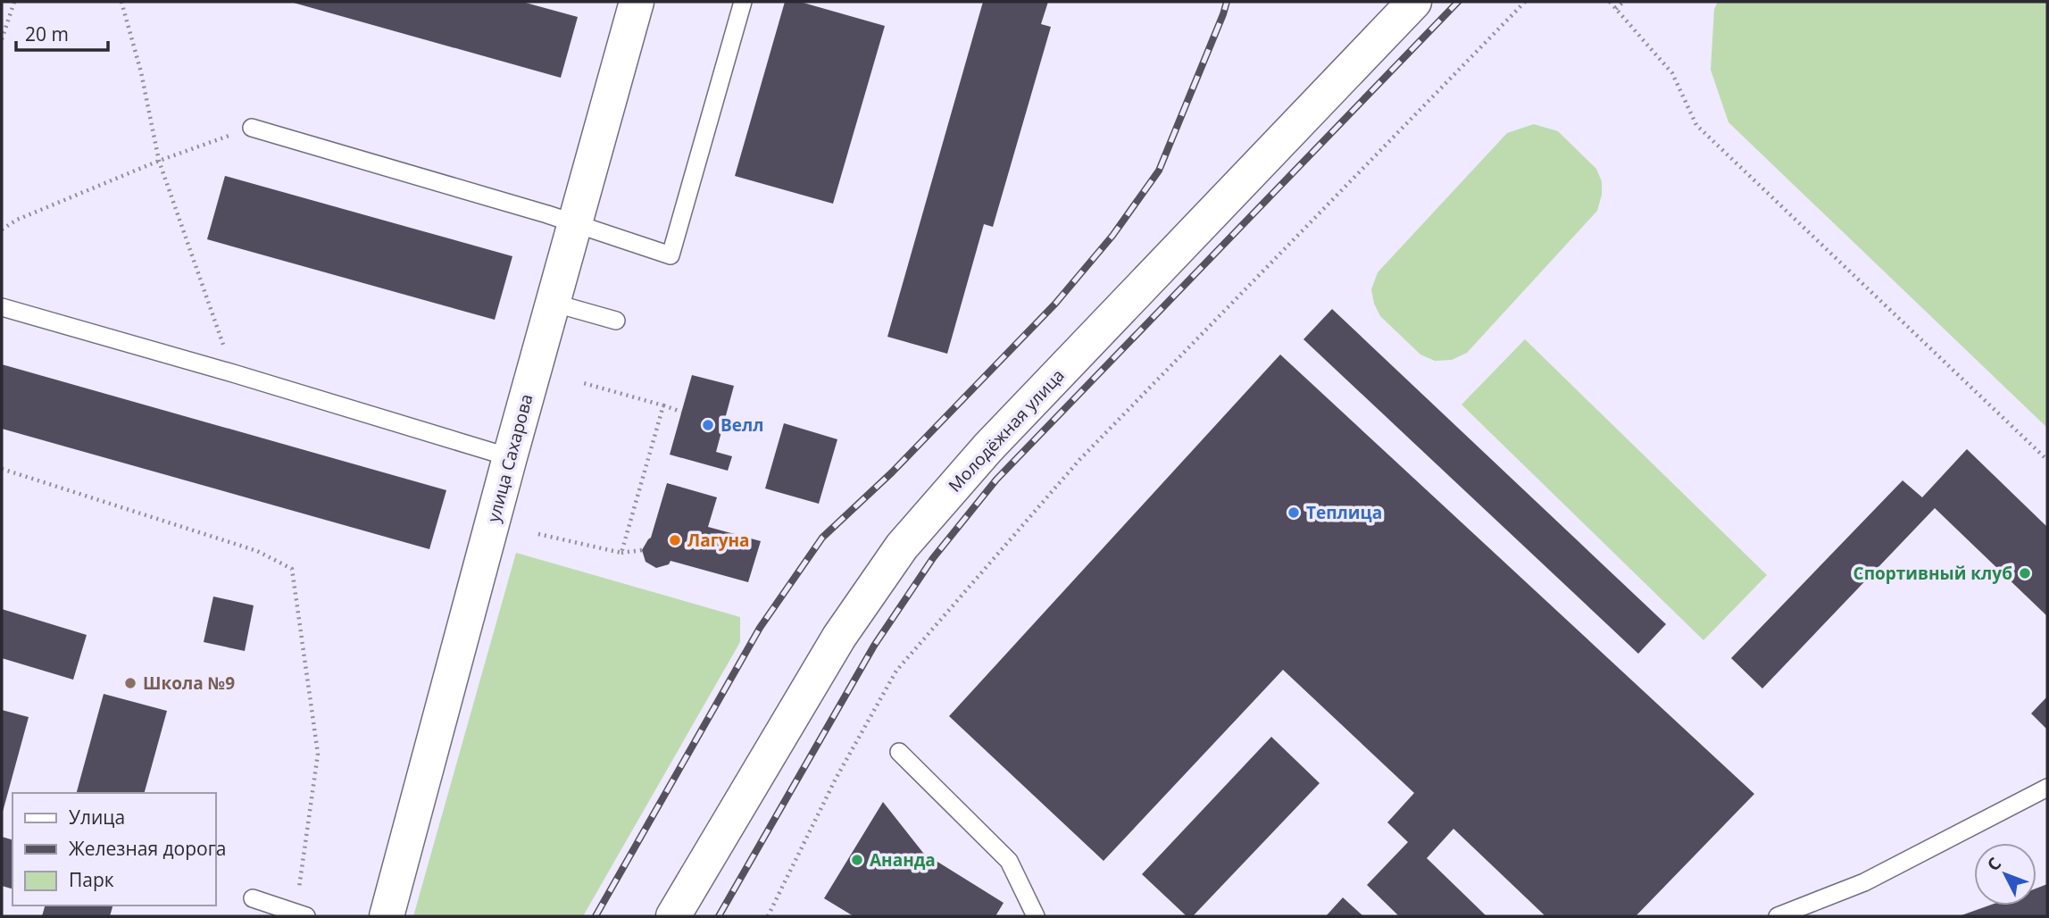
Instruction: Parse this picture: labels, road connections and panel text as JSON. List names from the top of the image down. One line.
{"streets":{"main road":["Молодёжная улица","улица Сахарова"]},"places":["Велл","Теплица","Лагуна","Спортивный клуб","Школа №9","Ананда"],"legend":["Улица","Железная дорога","Парк"],"scale_bar":"20 m","north":"top left"}
